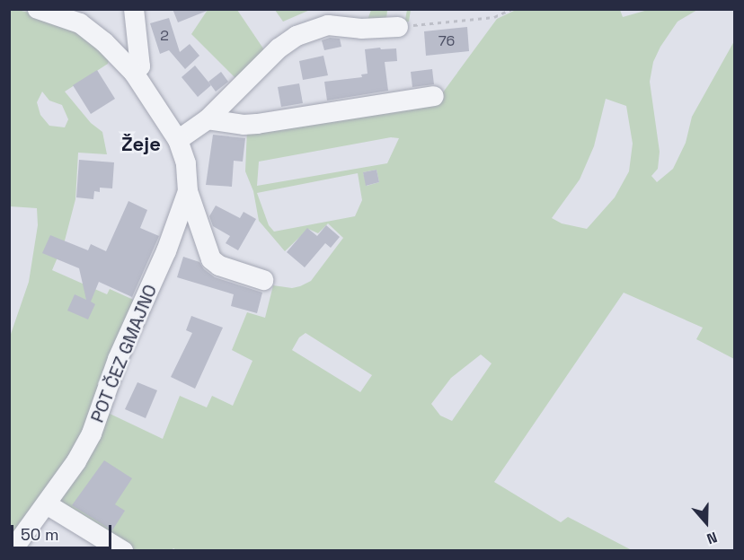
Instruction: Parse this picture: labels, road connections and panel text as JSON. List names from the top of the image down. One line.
{"streets":{"street":["POT ČEZ GMAJNO"]},"districts":["Žeje"],"house_numbers":["2","76"],"scale_bar":"50 m","north":"bottom"}
